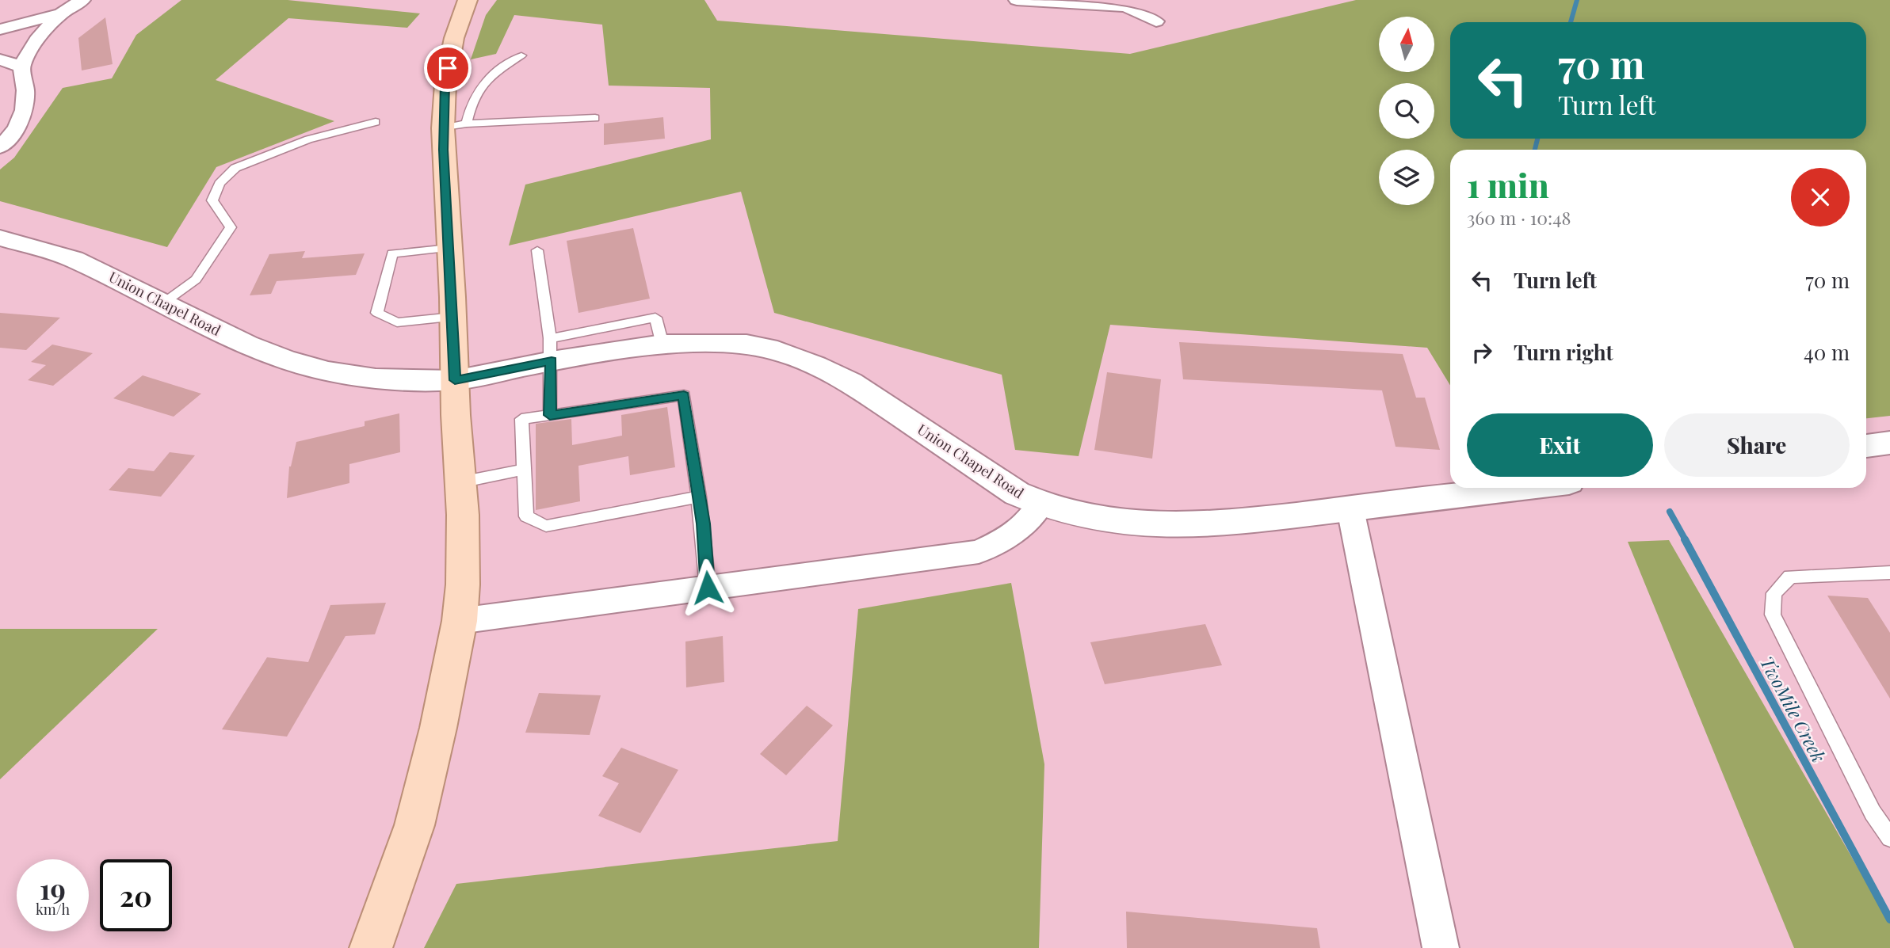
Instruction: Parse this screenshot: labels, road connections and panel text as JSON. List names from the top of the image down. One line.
{"streets":{"street":["Union Chapel Road"]},"water":["TwoMile Creek"],"north":"top","page":{"turn":["70 m","Turn left"],"heading":["1 min","360 m · 10:48"],"list":[{"name":"Turn left","value":"70 m"},{"name":"Turn right","value":"40 m"}],"buttons":["Exit","Share"],"speed":"19 km/h","limit":"20"}}
